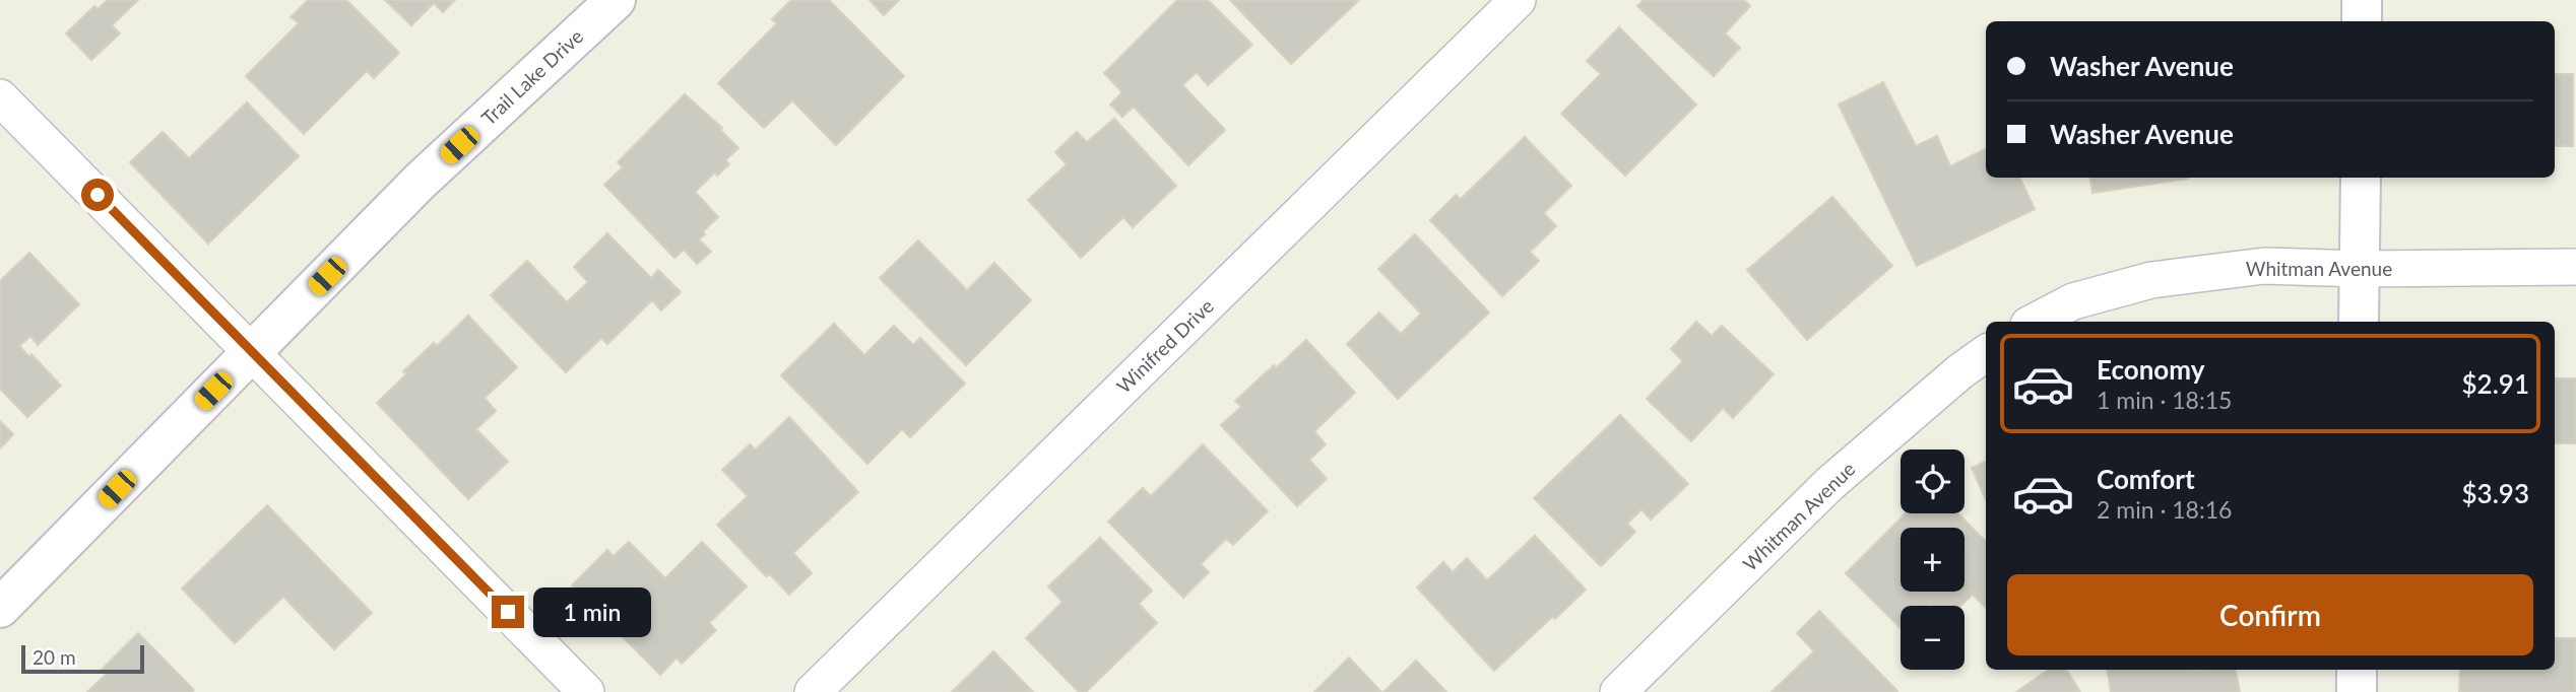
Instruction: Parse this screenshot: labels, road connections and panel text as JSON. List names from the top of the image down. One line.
{"streets":{"street":["Trail Lake Drive","Whitman Avenue","Winifred Drive"]},"scale_bar":"20 m","page":{"banner":["Washer Avenue","Washer Avenue"],"list":[{"name":"Economy","note":"1 min · 18:15","value":"$2.91"},{"name":"Comfort","note":"2 min · 18:16","value":"$3.93"}],"map_buttons":["+","−"],"buttons":"Confirm","bubble":"1 min","scale":"20 m"}}
